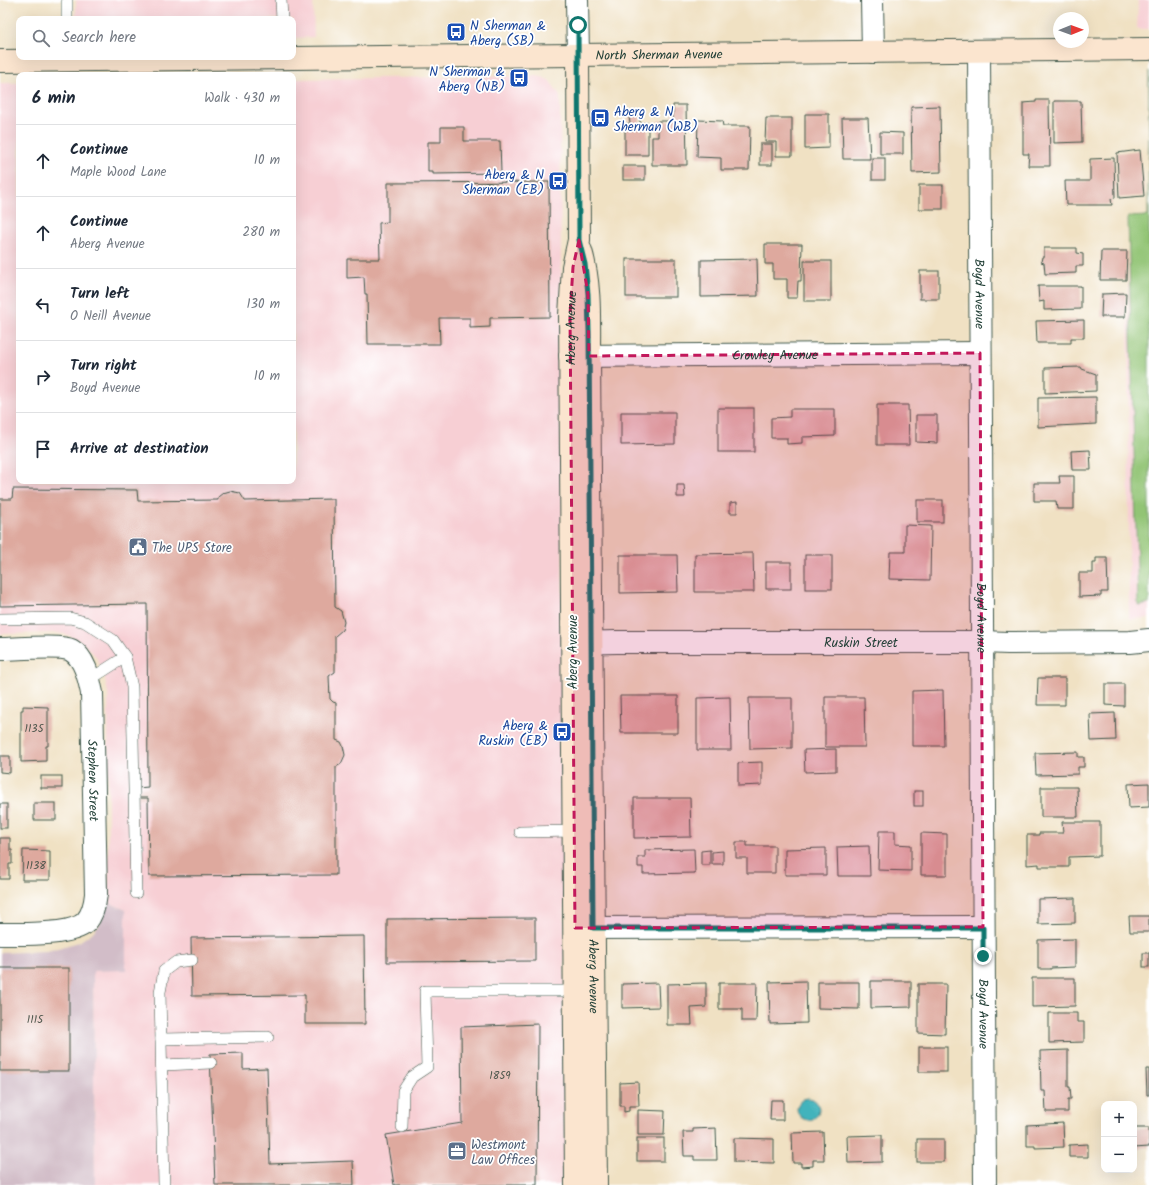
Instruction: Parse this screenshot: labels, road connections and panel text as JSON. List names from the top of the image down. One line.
{"streets":{"street":["North Sherman Avenue","Boyd Avenue","Aberg Avenue","Crowley Avenue","Ruskin Street","Stephen Street"]},"crossings":[["North Sherman Avenue","Boyd Avenue"],["North Sherman Avenue","Aberg Avenue"],["Boyd Avenue","Crowley Avenue"],["Boyd Avenue","Ruskin Street"],["Aberg Avenue","Crowley Avenue"],["Aberg Avenue","Ruskin Street"]],"places":{"bus stop":["N Sherman & Aberg (SB)","N Sherman & Aberg (NB)","Aberg & N Sherman (WB)","Aberg & N Sherman (EB)","Aberg & Ruskin (EB)"],"public building":["The UPS Store"],"office":["Westmont Law Offices"]},"house_numbers":["1135","1138","1115","1859"],"north":"right","page":{"search":"Search here","heading":["6 min","Walk · 430 m"],"list":[["Continue","Maple Wood Lane","10 m"],["Continue","Aberg Avenue","280 m"],["Turn left","O Neill Avenue","130 m"],["Turn right","Boyd Avenue","10 m"],"Arrive at destination"],"map_buttons":["+","−"]}}
